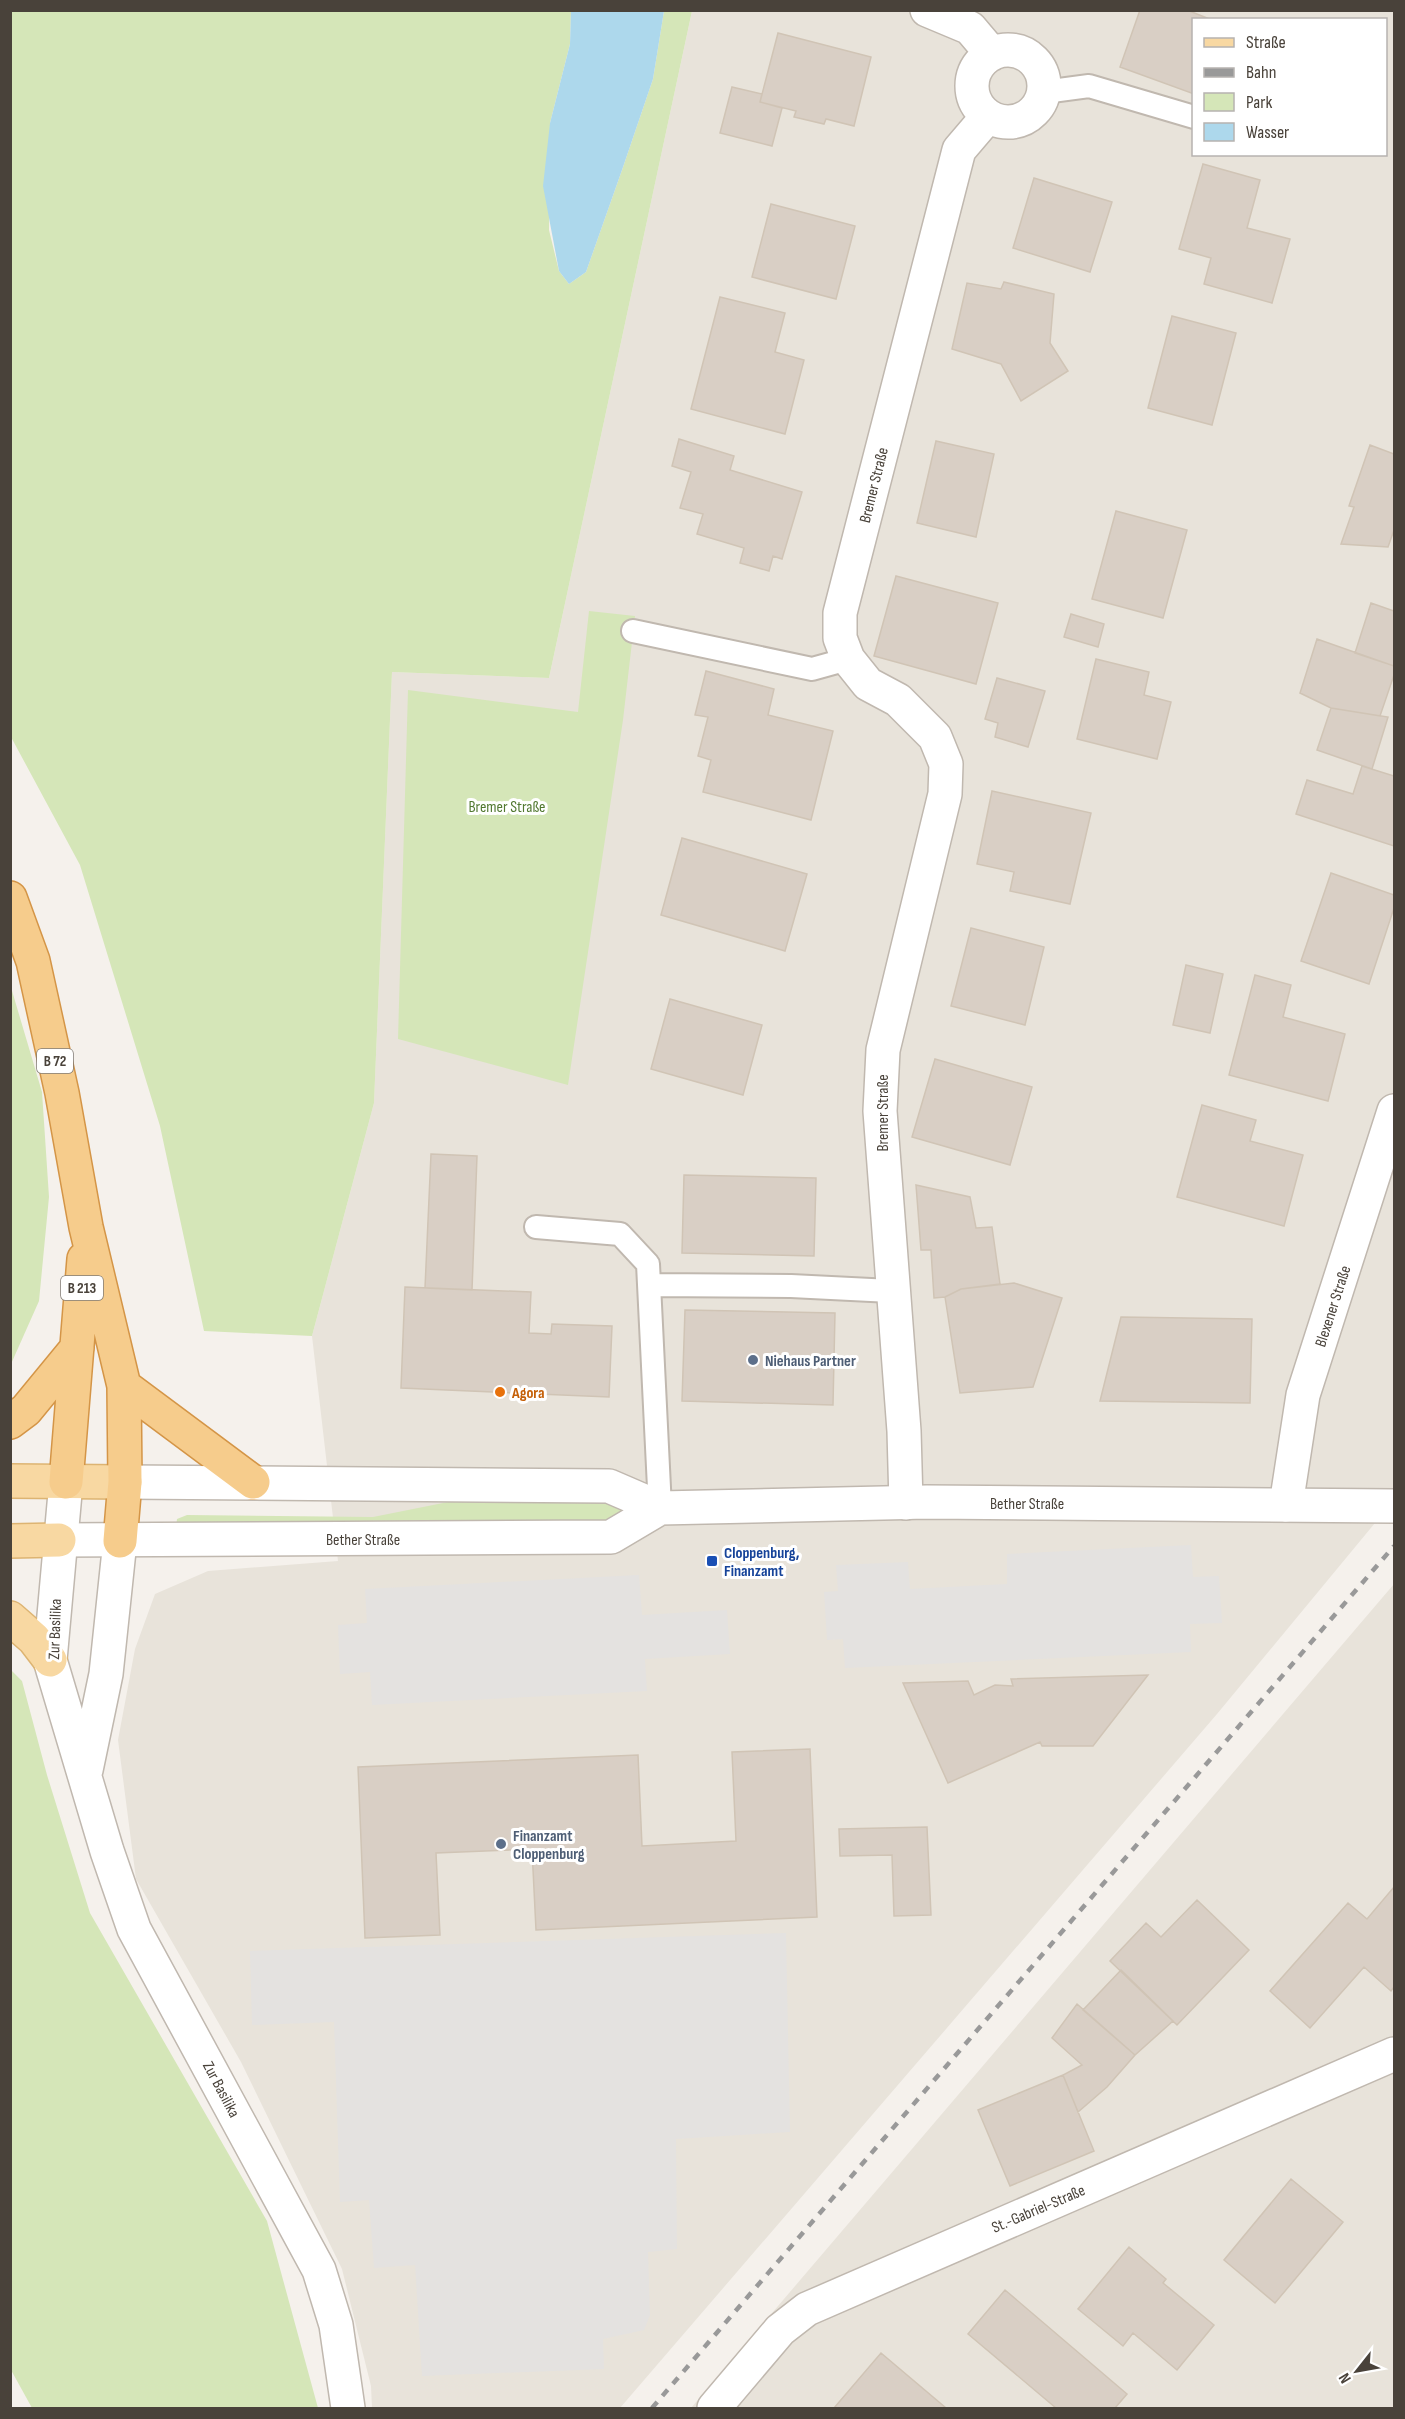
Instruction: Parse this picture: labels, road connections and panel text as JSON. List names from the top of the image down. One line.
{"streets":{"highway":["B 72","B 213"],"street":["Bremer Straße","Blexener Straße","Bether Straße","Zur Basilika","St.-Gabriel-Straße"]},"crossings":[["Bremer Straße","Bether Straße"],["B 72","B 213"],["B 72","Bether Straße"],["B 72","Zur Basilika"],["Blexener Straße","Bether Straße"],["Bether Straße","Zur Basilika"]],"parks":["Bremer Straße"],"places":{"other":["Niehaus Partner","Agora","Finanzamt Cloppenburg"],"transit":["Cloppenburg, Finanzamt"]},"legend":["Straße","Bahn","Park","Wasser"],"north":"bottom left"}
